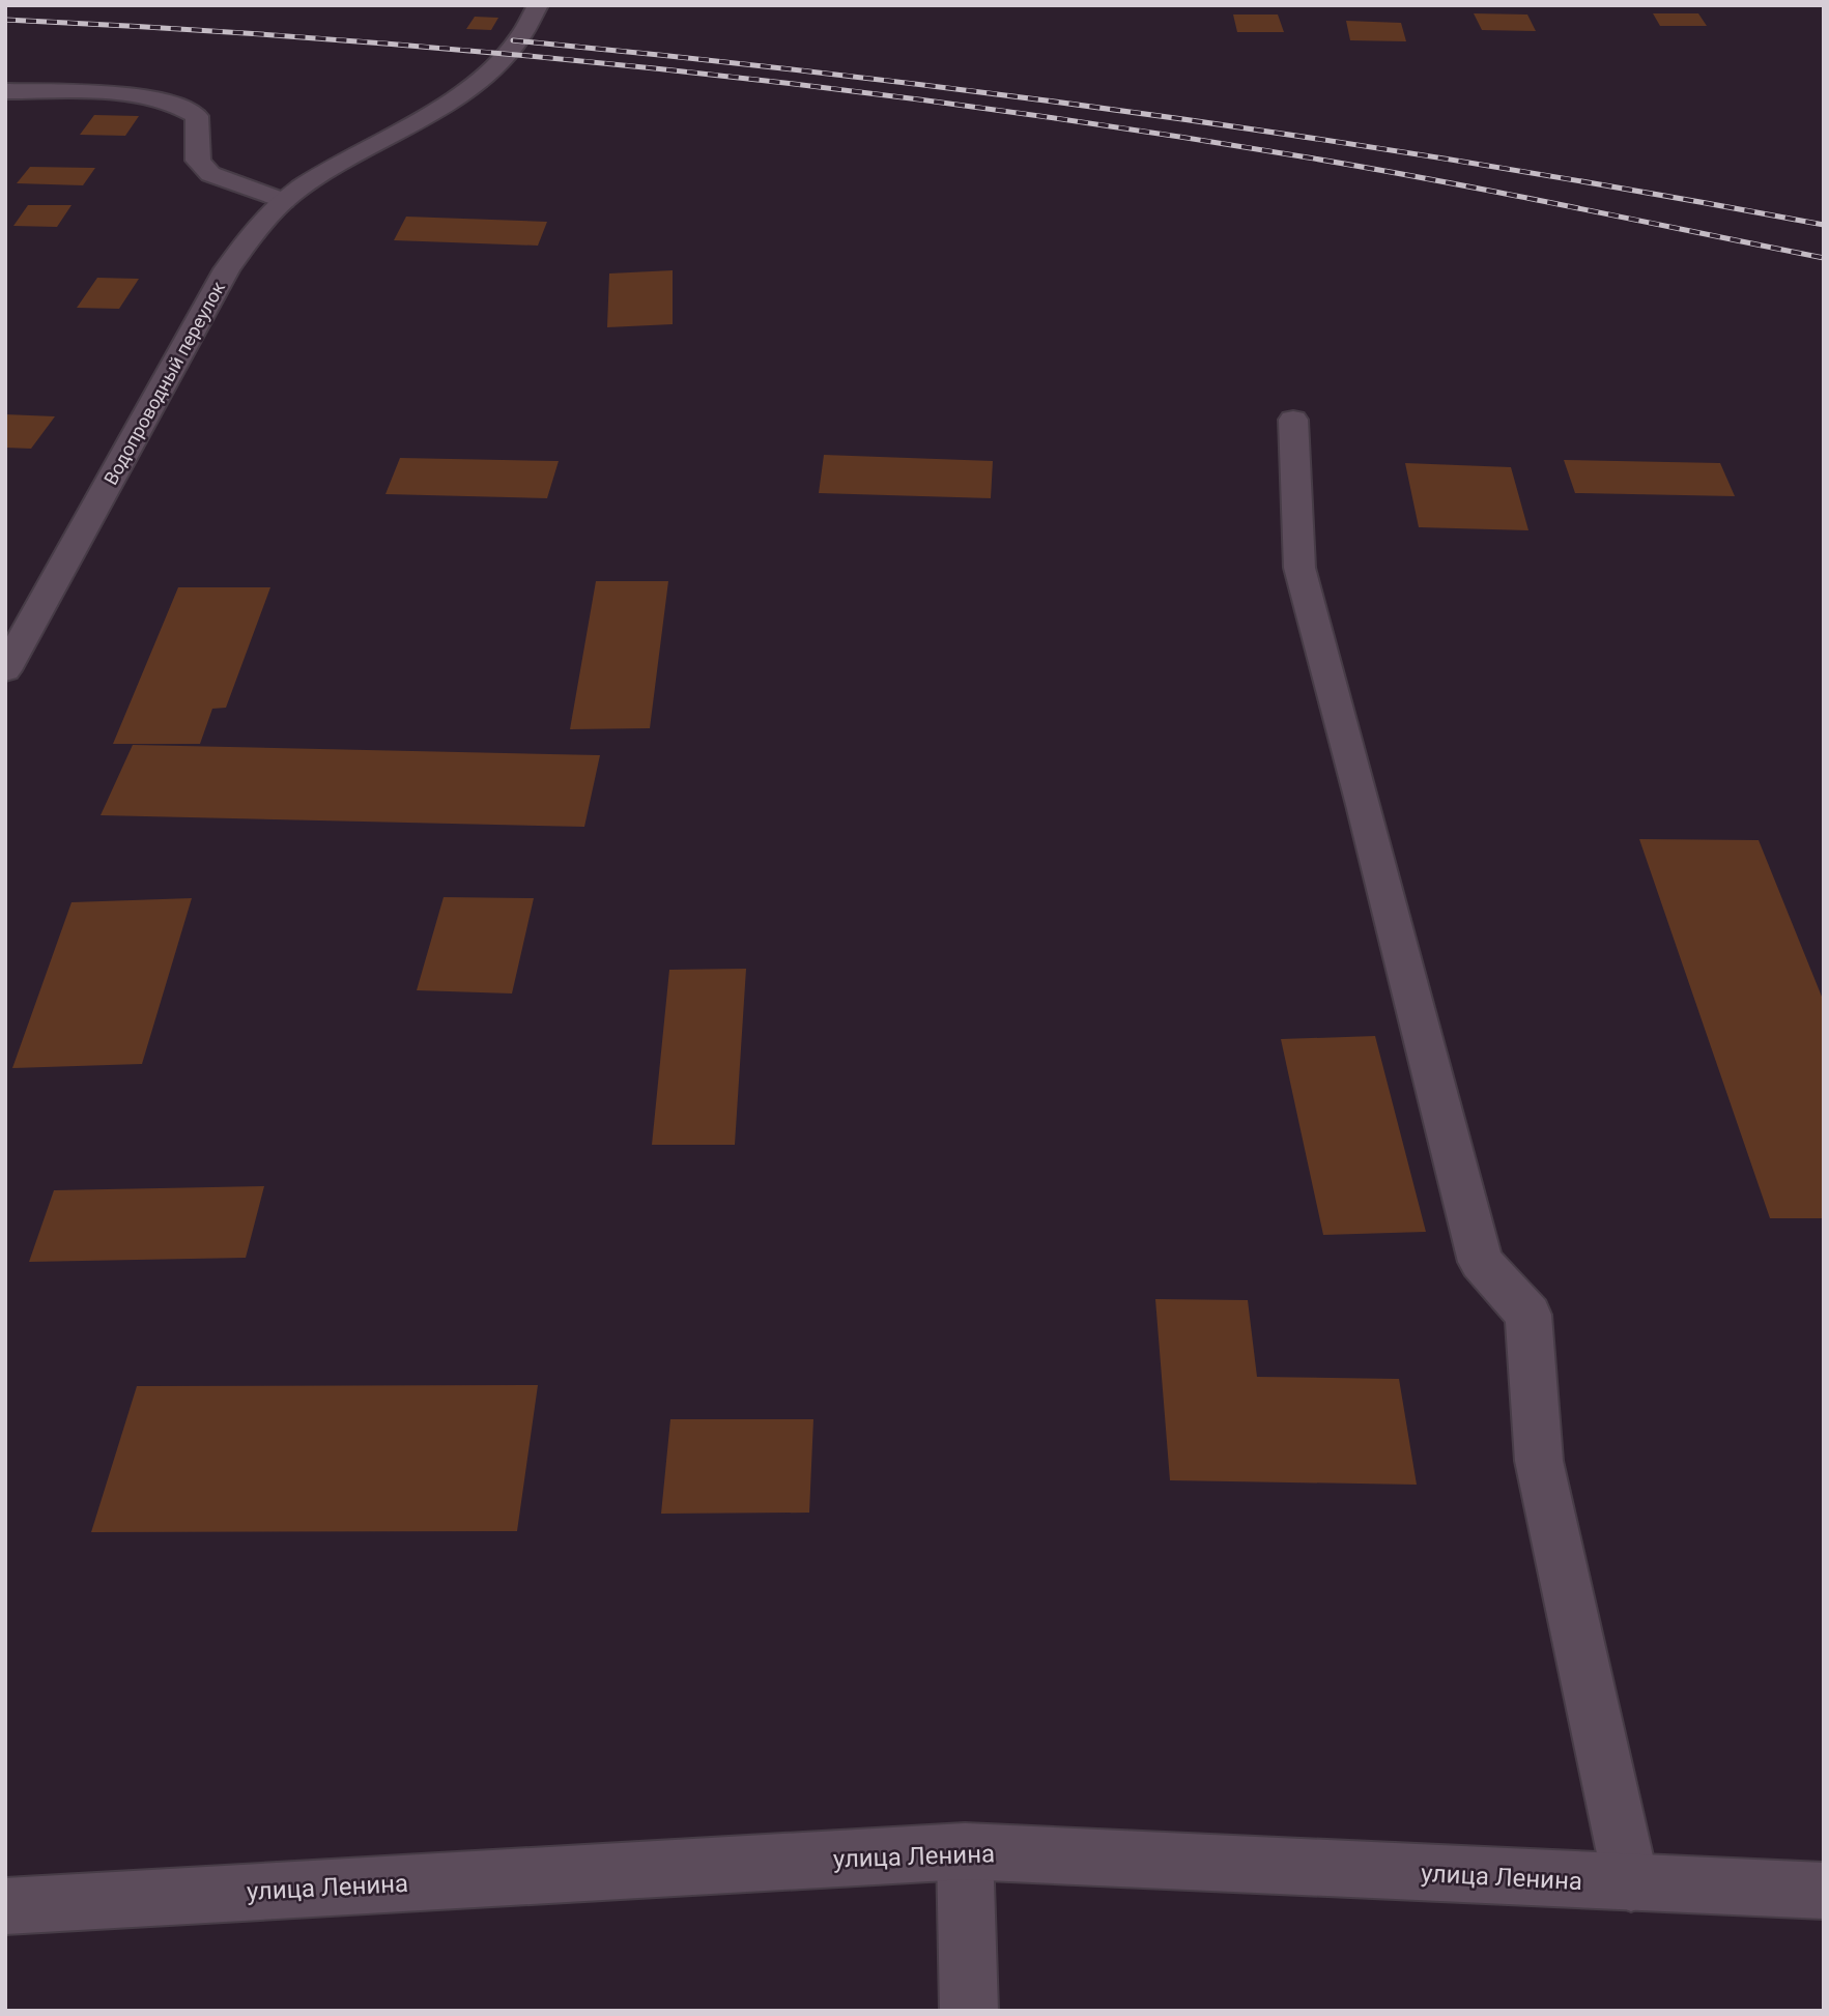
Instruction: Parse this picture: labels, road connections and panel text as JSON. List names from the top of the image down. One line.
{"streets":{"main road":["Водопроводный переулок","улица Ленина"]}}
